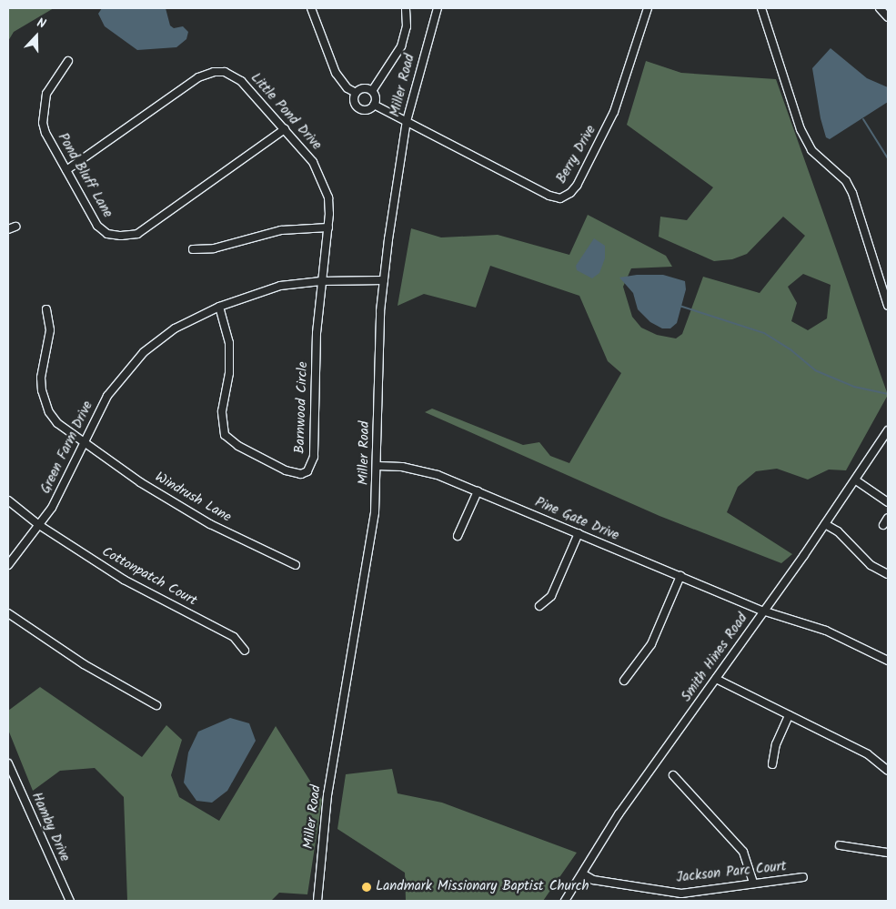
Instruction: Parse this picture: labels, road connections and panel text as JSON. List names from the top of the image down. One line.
{"streets":{"street":["Miller Road","Little Pond Drive","Berry Drive","Pond Bluff Lane","Barnwood Circle","Green Farm Drive","Windrush Lane","Pine Gate Drive","Cottonpatch Court","Smith Hines Road","Hamby Drive","Jackson Parc Court"]},"crossings":[["Miller Road","Berry Drive"],["Miller Road","Green Farm Drive"],["Miller Road","Pine Gate Drive"],["Little Pond Drive","Pond Bluff Lane"],["Little Pond Drive","Barnwood Circle"],["Little Pond Drive","Green Farm Drive"],["Barnwood Circle","Green Farm Drive"],["Green Farm Drive","Windrush Lane"],["Green Farm Drive","Cottonpatch Court"],["Pine Gate Drive","Smith Hines Road"],["Smith Hines Road","Jackson Parc Court"]],"places":["Landmark Missionary Baptist Church"],"north":"top"}
